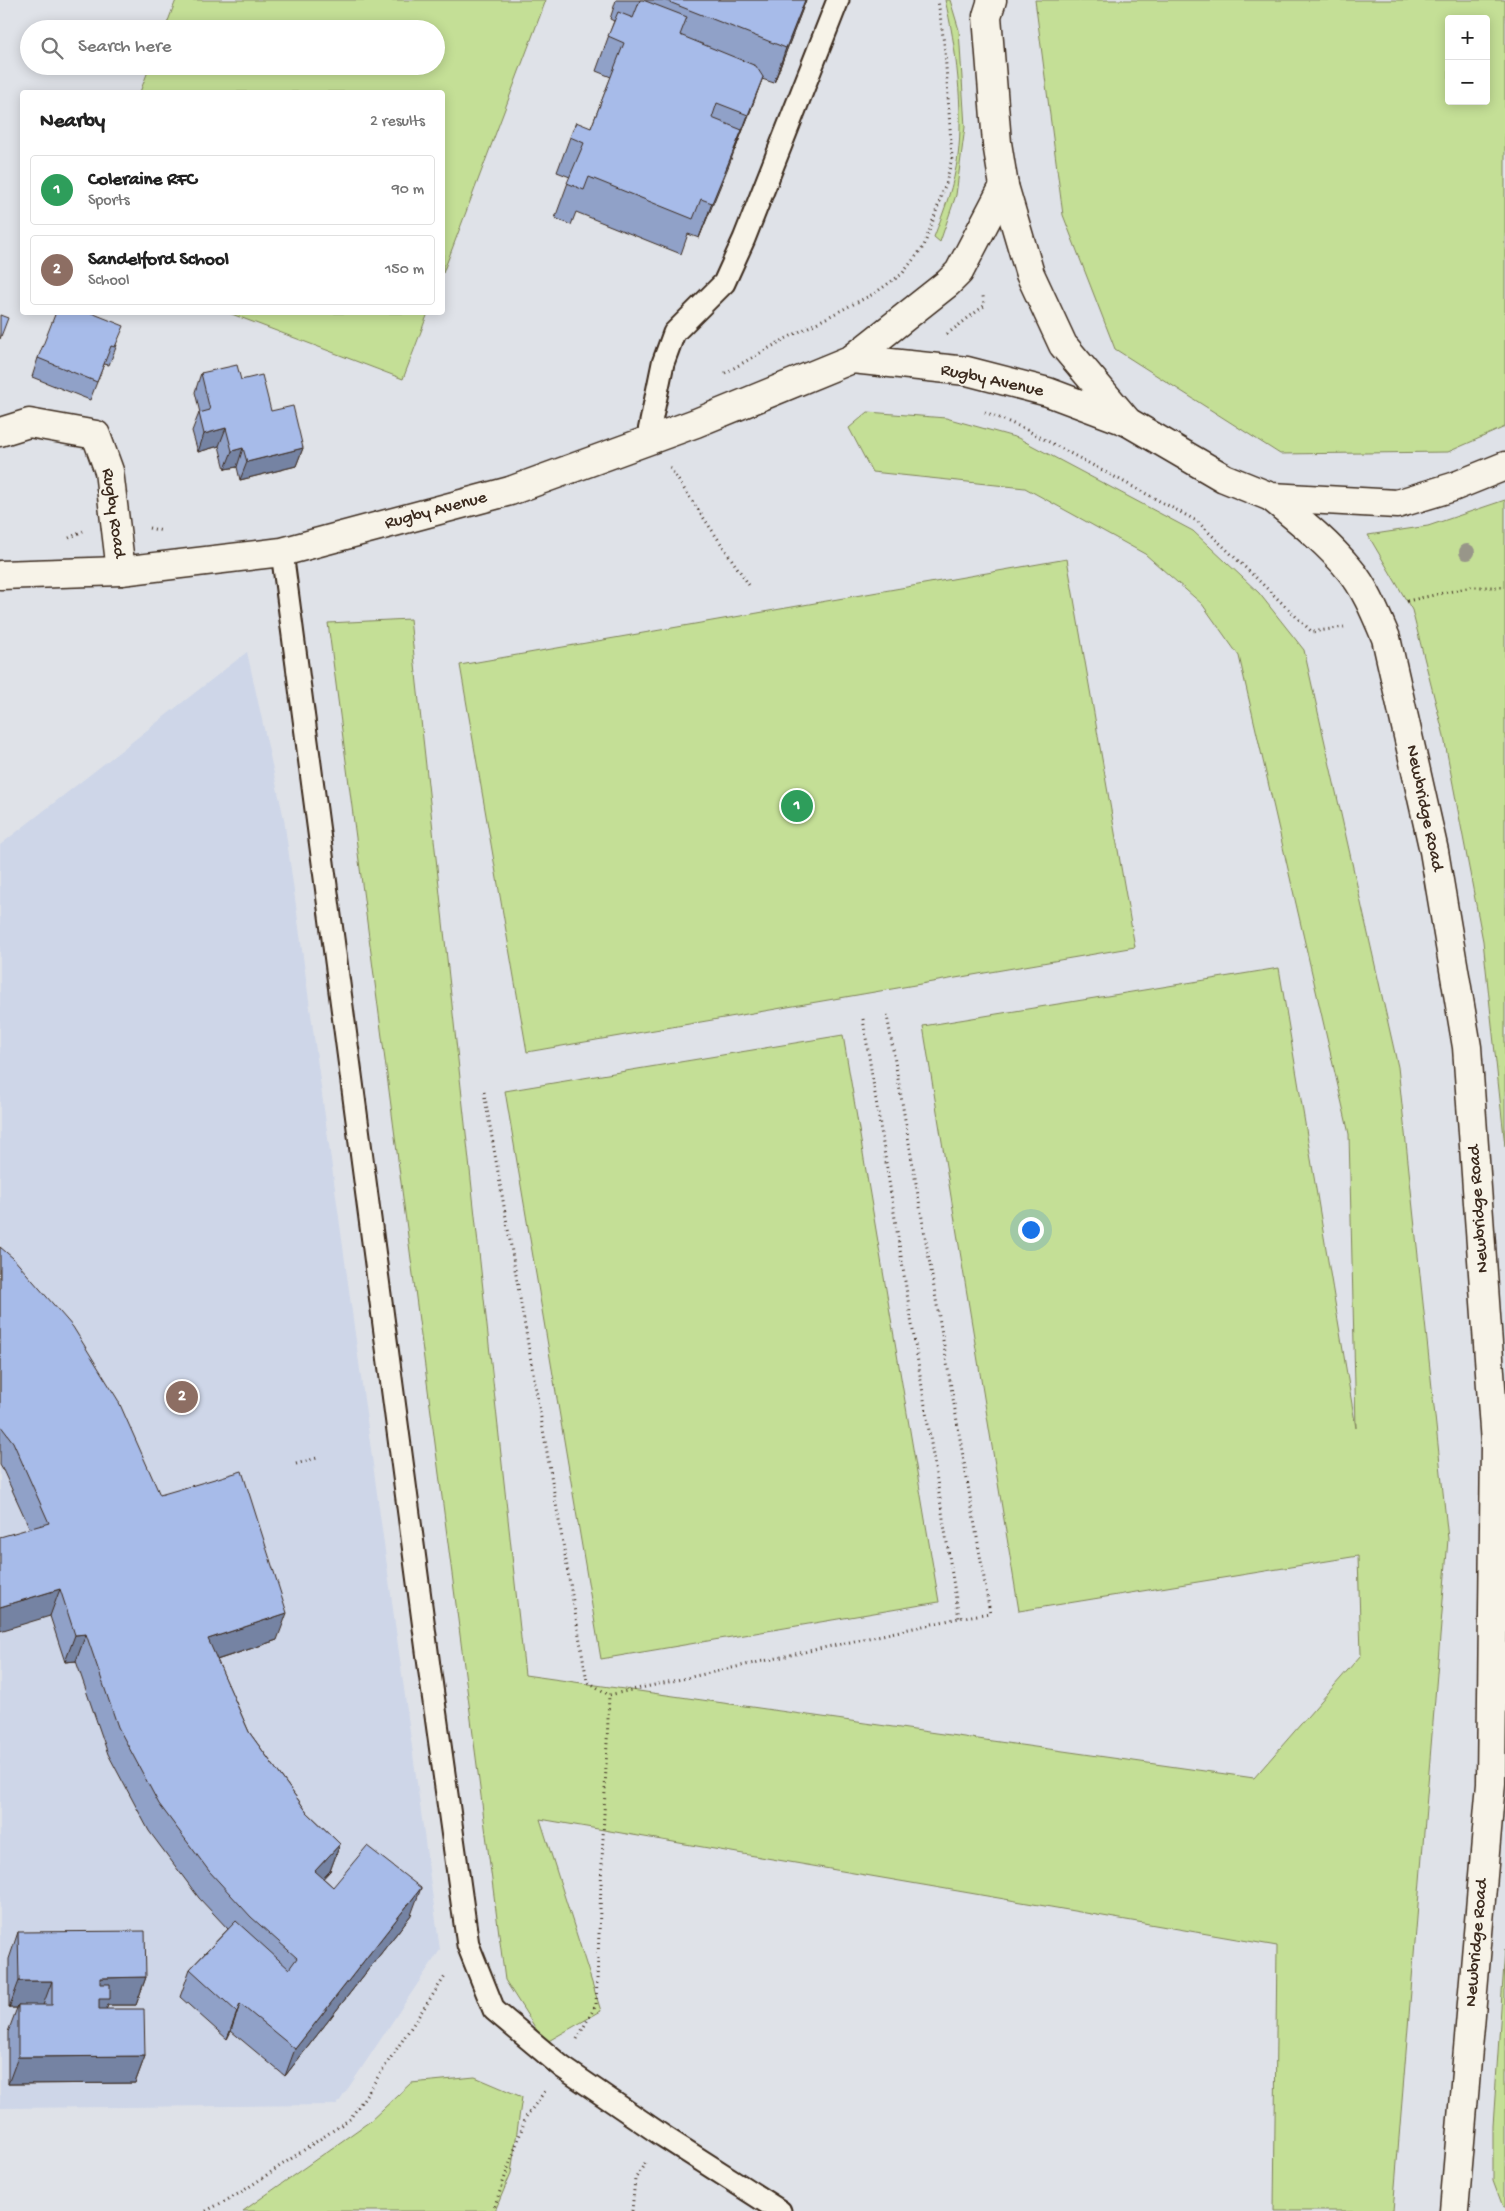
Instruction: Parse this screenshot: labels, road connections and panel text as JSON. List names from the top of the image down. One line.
{"streets":{"main road":["Rugby Avenue","Rugby Road","Newbridge Road"]},"crossings":[["Rugby Avenue","Rugby Road"]],"page":{"map_buttons":["+","−"],"search":"Search here","heading":["Nearby","2 results"],"list":[{"mark":"1","name":"Coleraine RFC","note":"Sports","value":"90 m"},{"mark":"2","name":"Sandelford School","note":"School","value":"150 m"}],"pins":["1","2"]}}
